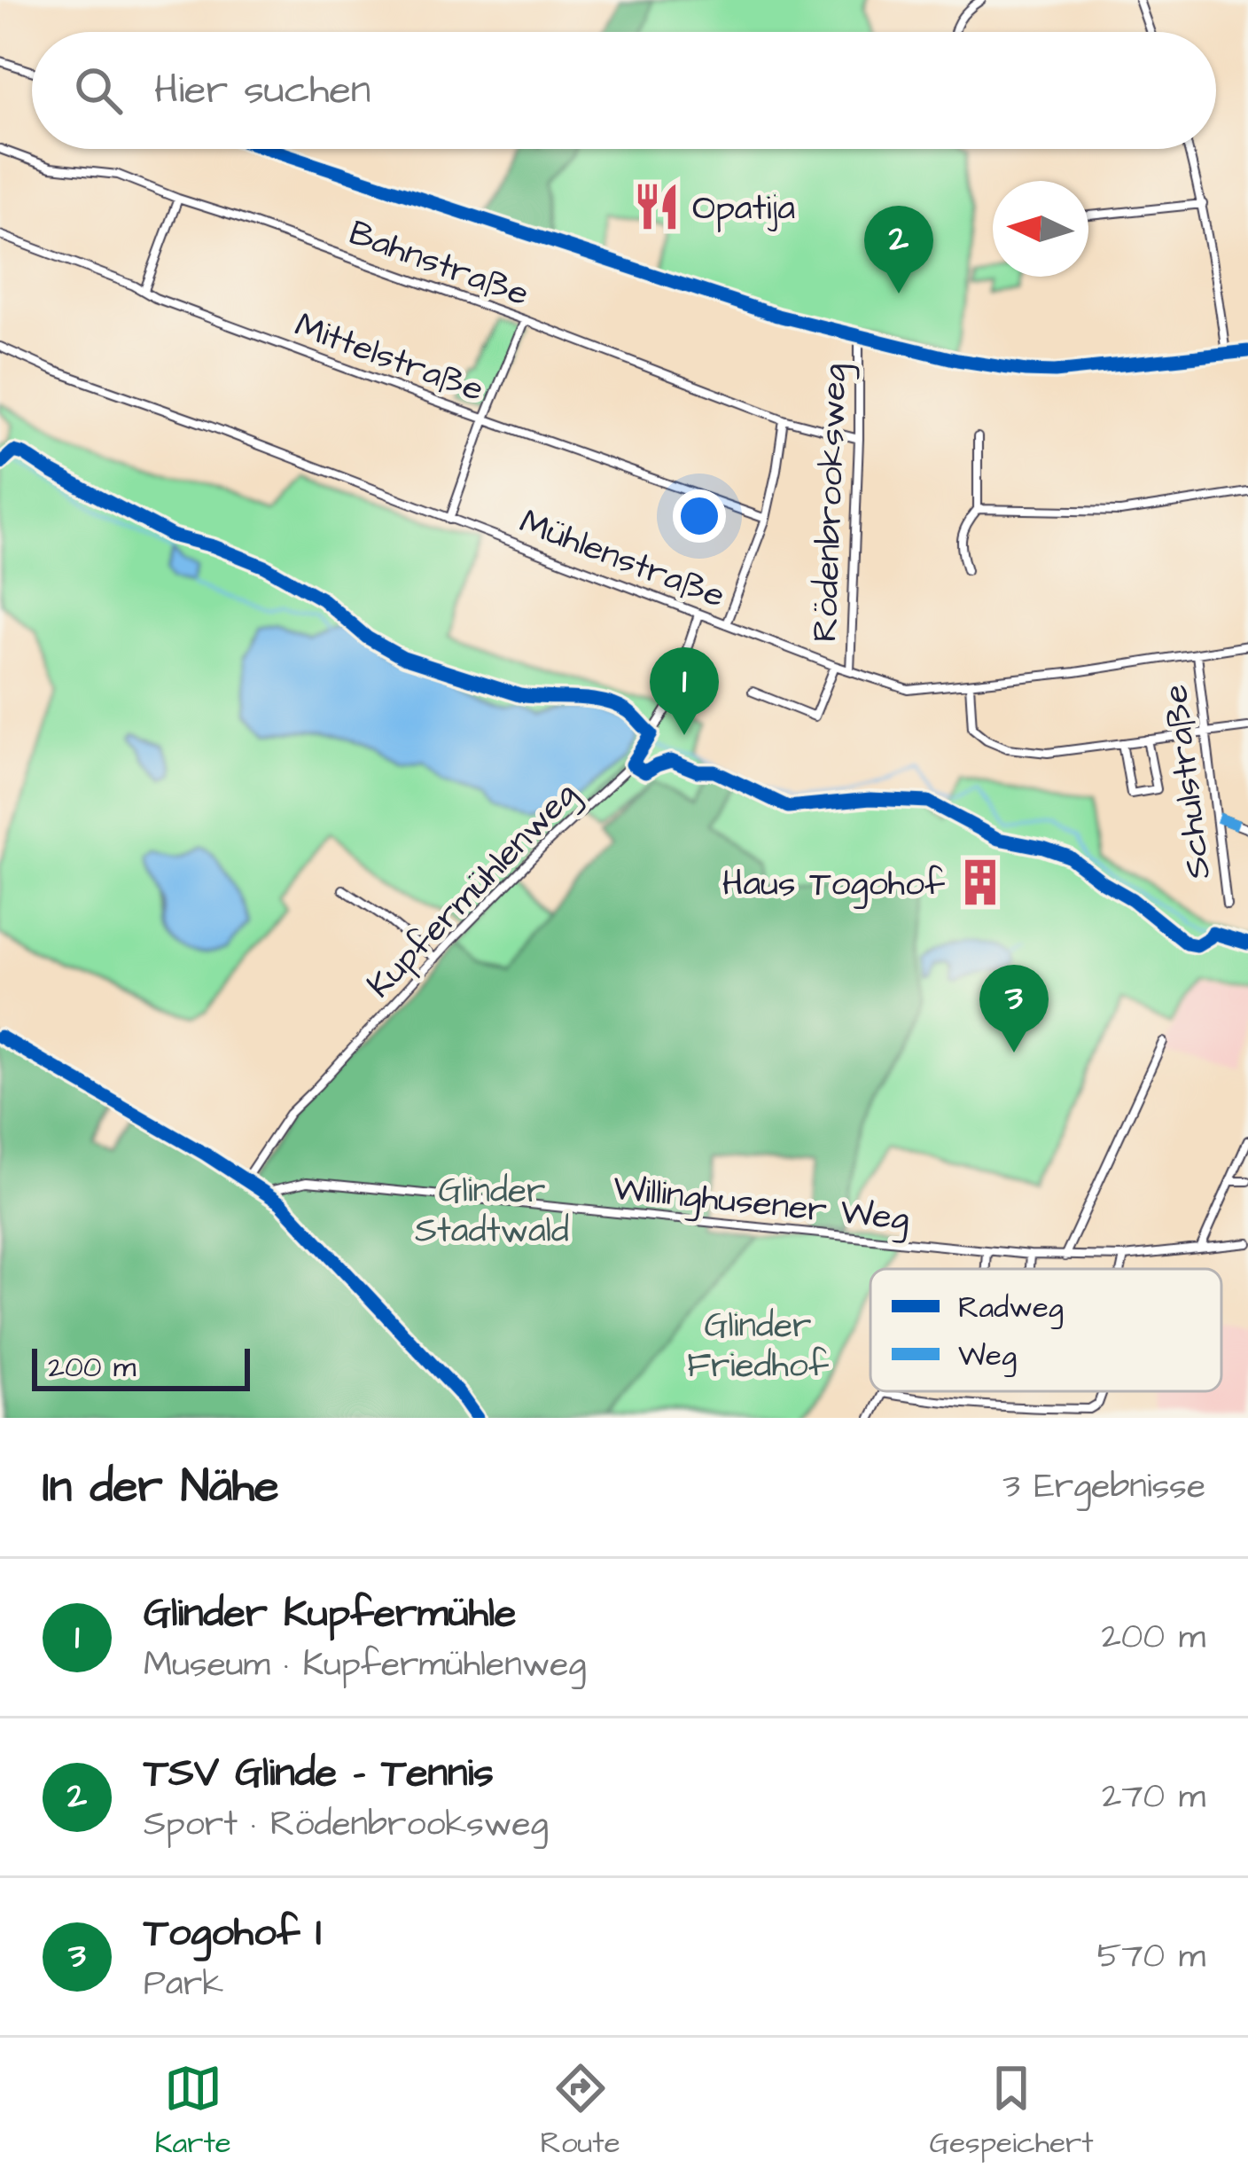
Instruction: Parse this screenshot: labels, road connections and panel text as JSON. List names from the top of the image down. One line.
{"streets":{"street":["Bahnstraße","Mittelstraße","Rödenbrooksweg","Mühlenstraße","Schulstraße","Kupfermühlenweg","Willinghusener Weg"]},"crossings":[["Bahnstraße","Rödenbrooksweg"],["Rödenbrooksweg","Mühlenstraße"],["Mühlenstraße","Schulstraße"],["Mühlenstraße","Kupfermühlenweg"]],"parks":["Glinder Stadtwald","Glinder Friedhof"],"places":{"restaurant":["Opatija"],"building":["Haus Togohof"]},"legend":["Radweg","Weg"],"scale_bar":"200 m","north":"left","page":{"search":"Hier suchen","pins":["2","1","3"],"scale":"200 m","heading":["In der Nähe","3 Ergebnisse"],"list":[{"mark":"1","name":"Glinder Kupfermühle","note":"Museum · Kupfermühlenweg","value":"200 m"},{"mark":"2","name":"TSV Glinde - Tennis","note":"Sport · Rödenbrooksweg","value":"270 m"},{"mark":"3","name":"Togohof I","note":"Park","value":"570 m"}],"nav":["Karte","Route","Gespeichert"]}}
